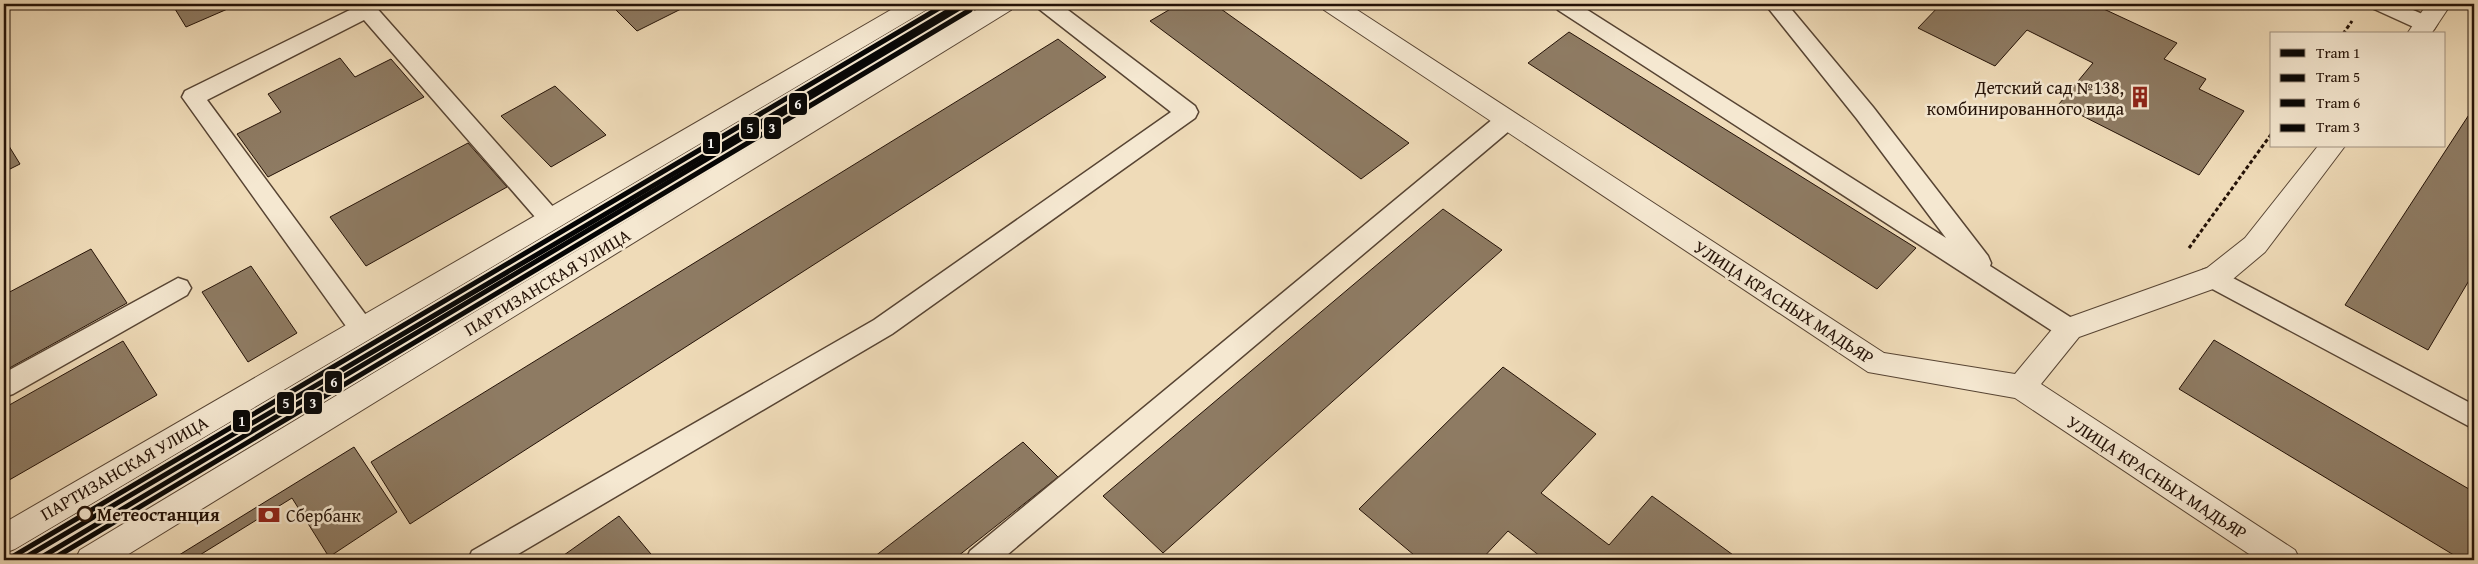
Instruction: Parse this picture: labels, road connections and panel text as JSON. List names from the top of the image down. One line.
{"streets":{"street":["ПАРТИЗАНСКАЯ УЛИЦА","УЛИЦА КРАСНЫХ МАДЬЯР"]},"places":{"building":["Детский сад №138, комбинированного вида"],"other":["Метеостанция"],"bank":["Сбербанк"]},"lines":["tram line 1","tram line 6","tram line 5","tram line 3"],"legend":["Tram 1","Tram 5","Tram 6","Tram 3"]}
